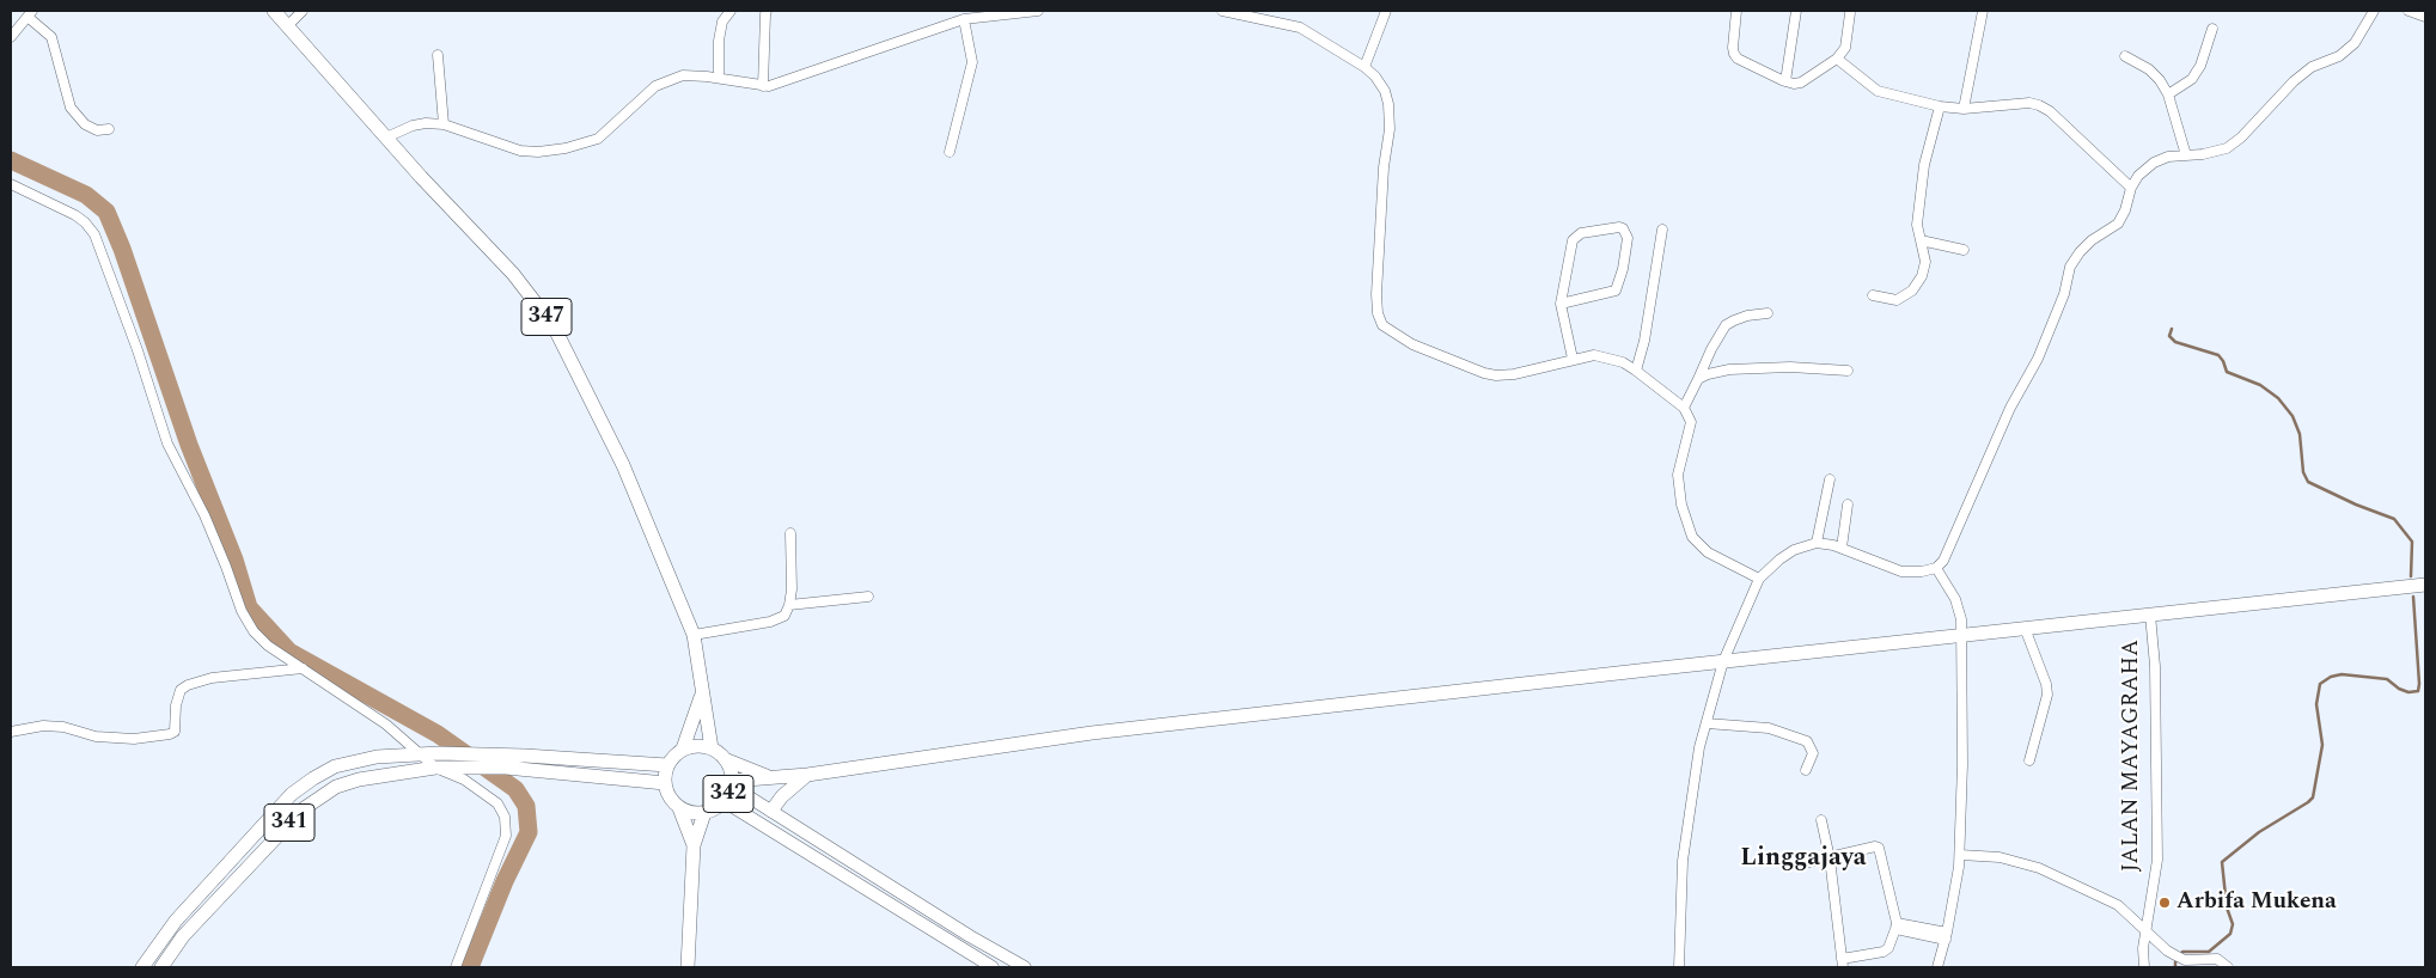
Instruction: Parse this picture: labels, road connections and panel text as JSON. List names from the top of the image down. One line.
{"streets":{"main road":["347","342","341"],"street":["JALAN MAYAGRAHA"]},"crossings":[["342","341"]],"districts":["Linggajaya"],"places":["Arbifa Mukena"]}
